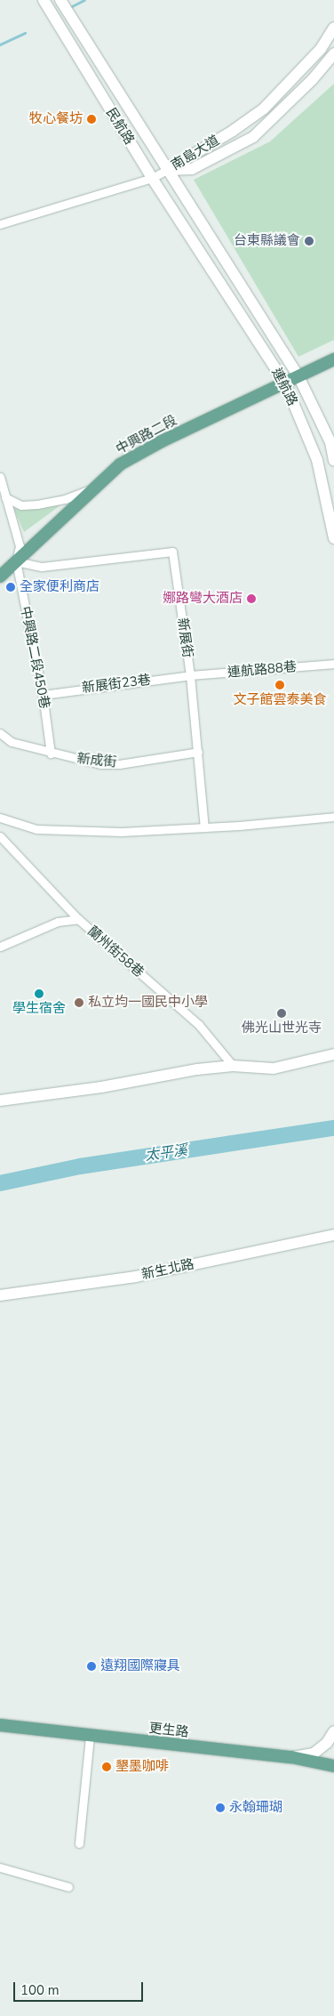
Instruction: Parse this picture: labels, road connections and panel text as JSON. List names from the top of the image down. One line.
{"streets":{"main road":["中興路二段","更生路"],"street":["民航路","南島大道","連航路","新展街","中興路二段450巷","連航路88巷","新展街23巷","新成街","蘭州街58巷","新生北路"]},"crossings":[["民航路","南島大道"],["民航路","連航路"],["連航路","中興路二段"],["中興路二段","新展街"],["中興路二段","中興路二段450巷"],["新展街","中興路二段450巷"],["新展街","連航路88巷"],["新展街","新展街23巷"],["新展街","新成街"],["中興路二段450巷","新展街23巷"],["中興路二段450巷","新成街"],["連航路88巷","新展街23巷"]],"water":["太平溪"],"places":["牧心餐坊","台東縣議會","全家便利商店","娜路彎大酒店","文子館雲泰美食","學生宿舍","私立均一國民中小學","佛光山世光寺","遠翔國際寢具","墾墨咖啡","永翰珊瑚"],"scale_bar":"100 m"}
